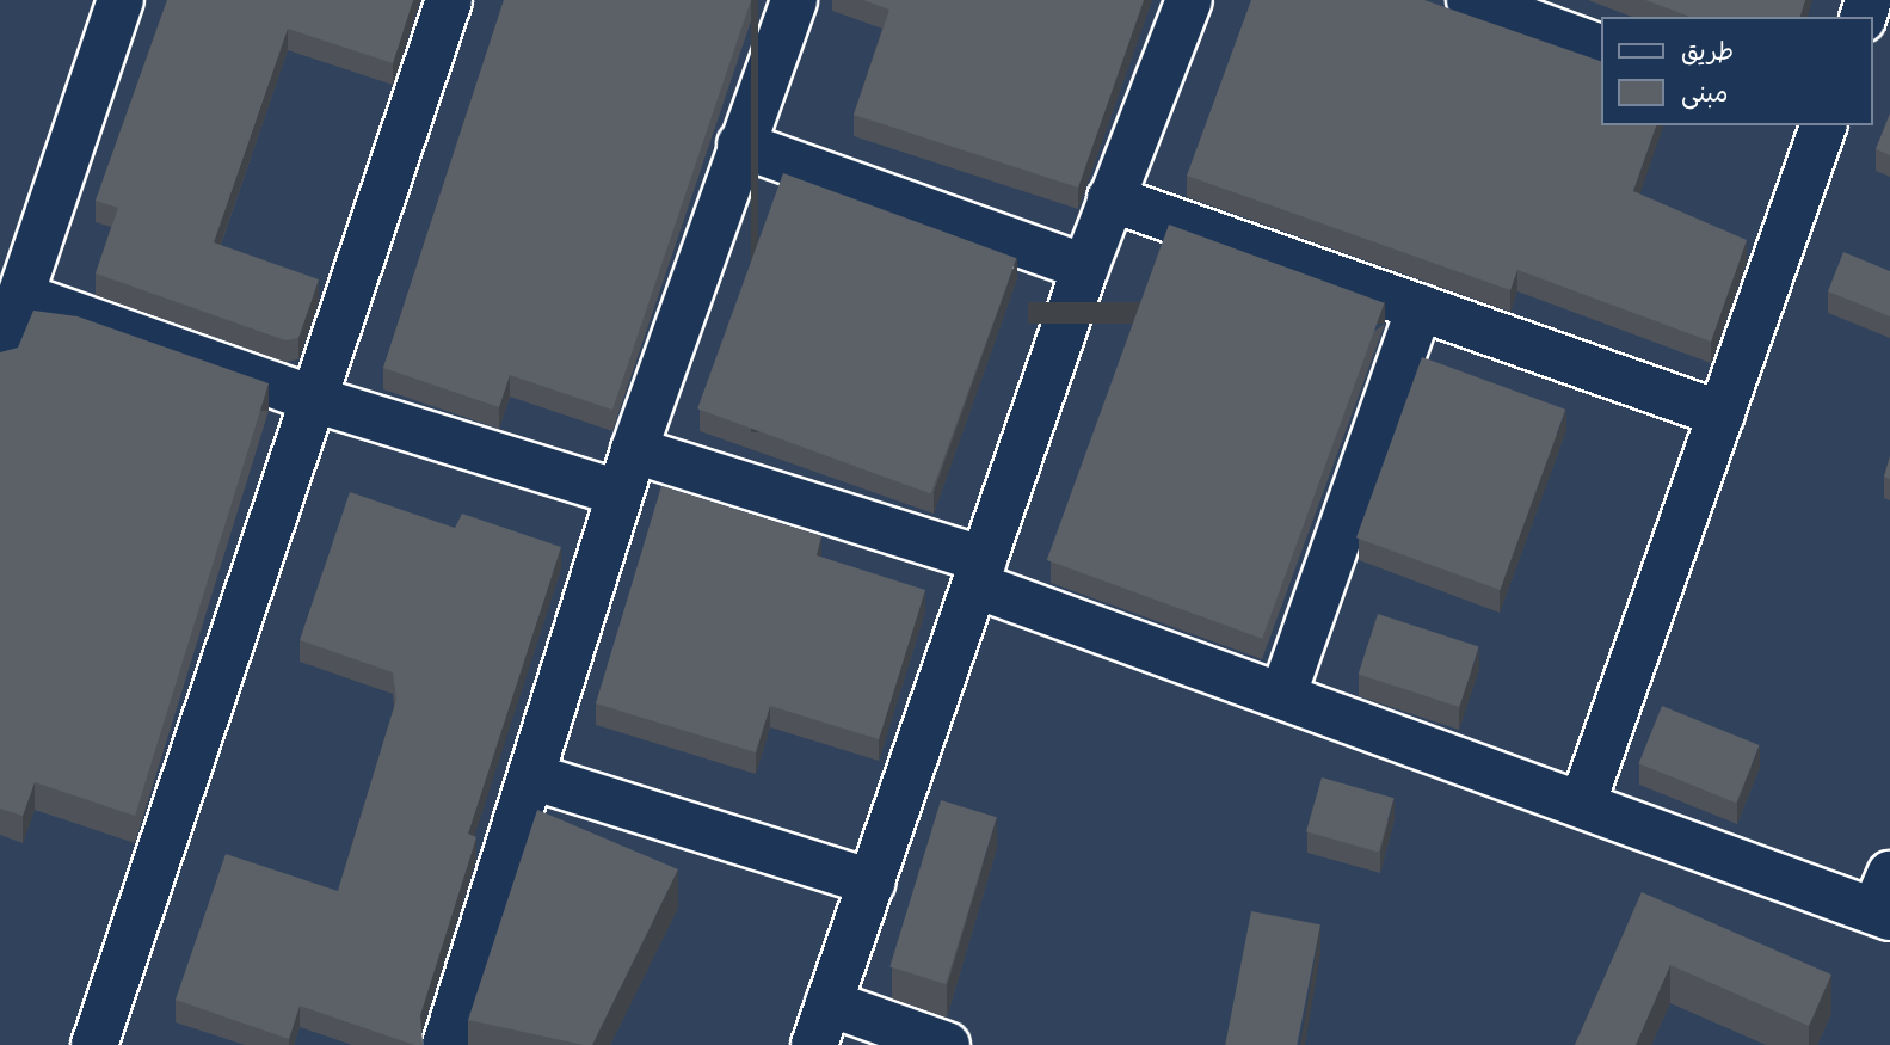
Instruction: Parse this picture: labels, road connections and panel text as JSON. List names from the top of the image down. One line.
{"legend":["طريق","مبنى"]}
